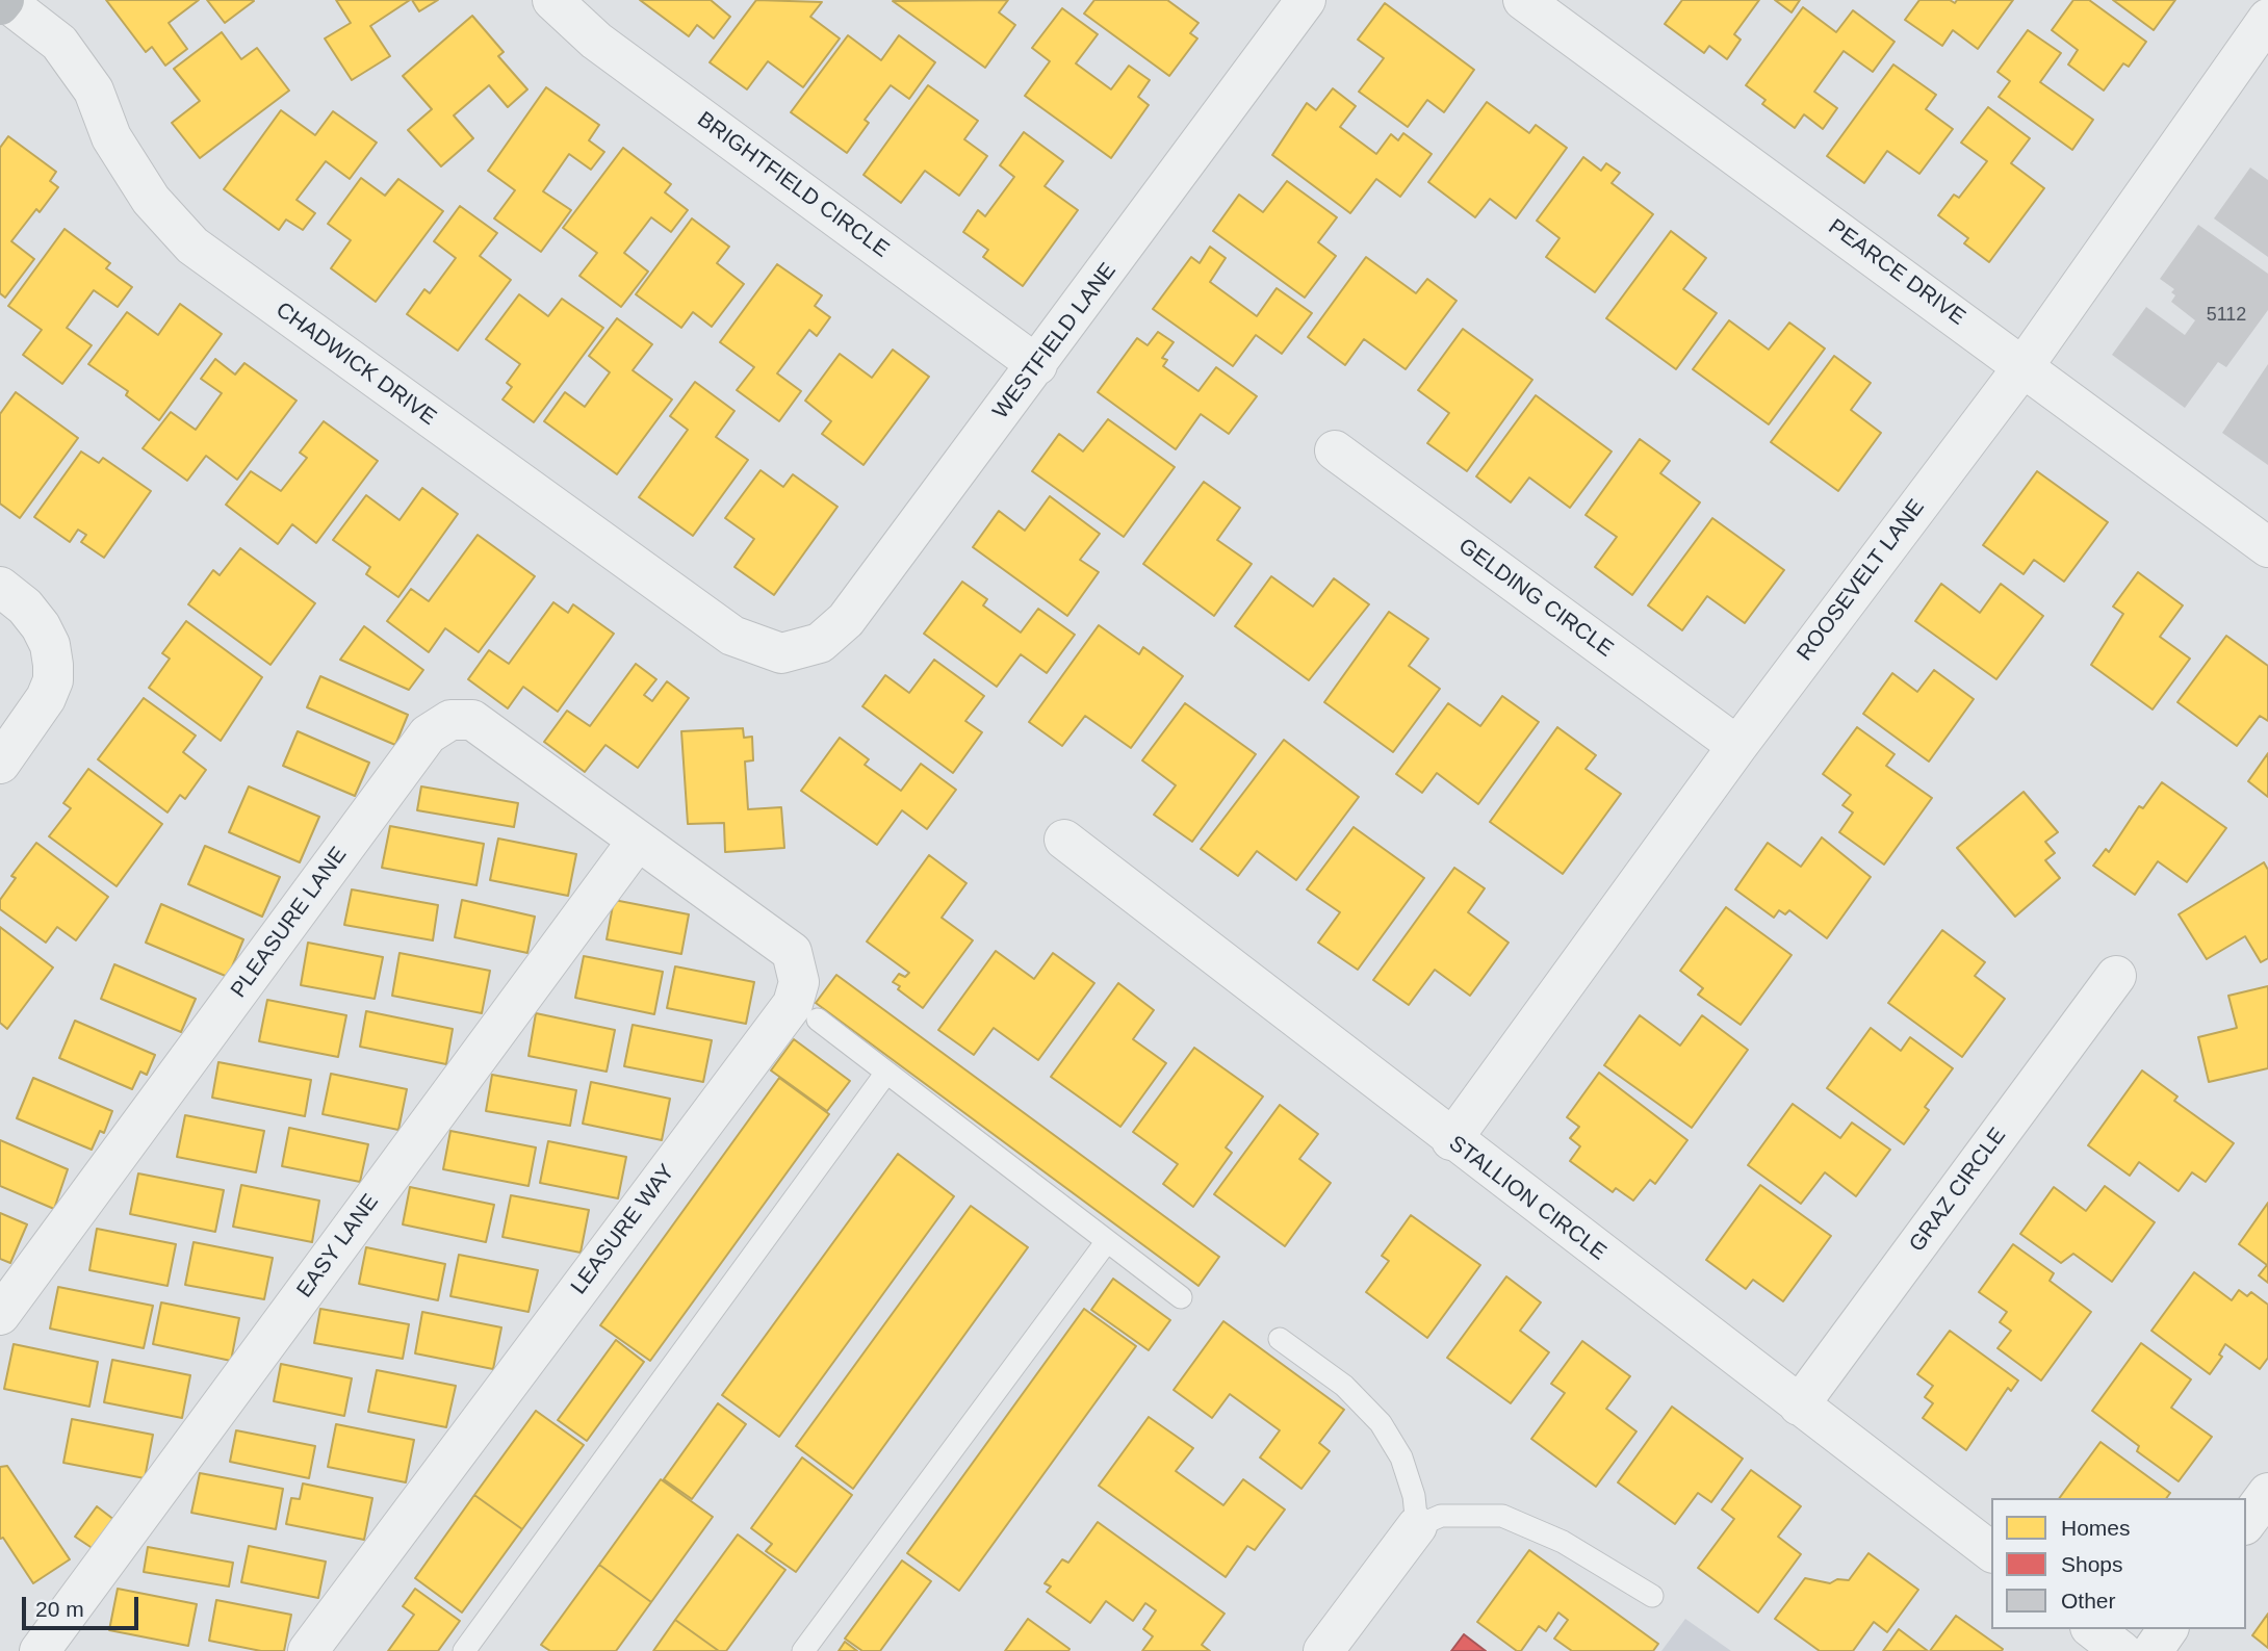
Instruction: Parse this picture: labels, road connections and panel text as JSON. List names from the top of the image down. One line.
{"streets":{"street":["BRIGHTFIELD CIRCLE","PEARCE DRIVE","WESTFIELD LANE","CHADWICK DRIVE","ROOSEVELT LANE","GELDING CIRCLE","PLEASURE LANE","GRAZ CIRCLE","STALLION CIRCLE","LEASURE WAY","EASY LANE"]},"crossings":[["BRIGHTFIELD CIRCLE","WESTFIELD LANE"],["PEARCE DRIVE","ROOSEVELT LANE"],["WESTFIELD LANE","CHADWICK DRIVE"],["ROOSEVELT LANE","GELDING CIRCLE"],["ROOSEVELT LANE","STALLION CIRCLE"],["PLEASURE LANE","LEASURE WAY"],["PLEASURE LANE","EASY LANE"],["GRAZ CIRCLE","STALLION CIRCLE"],["LEASURE WAY","EASY LANE"]],"house_numbers":["5112"],"legend":["Homes","Shops","Other"],"scale_bar":"20 m"}
